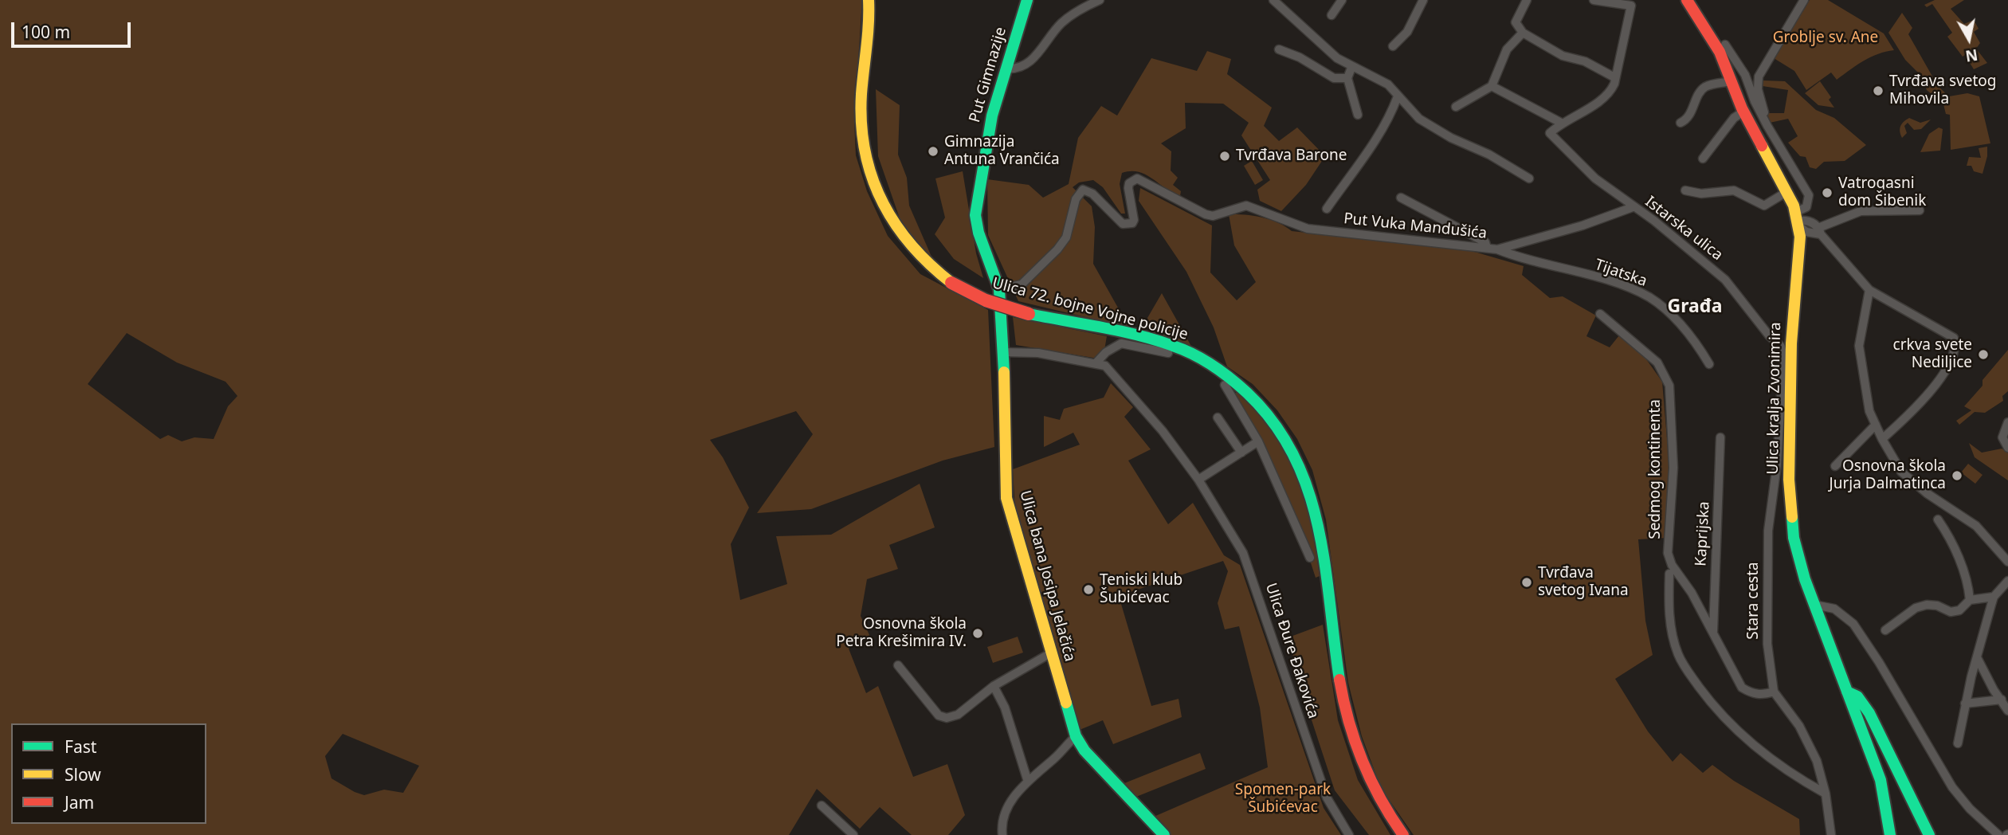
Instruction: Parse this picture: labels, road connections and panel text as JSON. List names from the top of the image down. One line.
{"streets":{"main road":["Put Gimnazije","Ulica 72. bojne Vojne policije","Ulica kralja Zvonimira","Ulica bana Josipa Jelačića"],"street":["Put Vuka Mandušića","Istarska ulica","Tijatska","Sedmog kontinenta","Kaprijska","Stara cesta","Ulica Đure Đakovića"]},"crossings":[["Put Gimnazije","Put Vuka Mandušića"],["Put Gimnazije","Ulica bana Josipa Jelačića"],["Put Vuka Mandušića","Istarska ulica"],["Put Vuka Mandušića","Tijatska"],["Put Vuka Mandušića","Ulica bana Josipa Jelačića"],["Istarska ulica","Ulica kralja Zvonimira"],["Istarska ulica","Stara cesta"],["Ulica kralja Zvonimira","Stara cesta"],["Sedmog kontinenta","Kaprijska"],["Ulica bana Josipa Jelačića","Ulica Đure Đakovića"]],"districts":["Građa"],"parks":["Groblje sv. Ane","Spomen-park Šubićevac"],"places":["Tvrđava svetog Mihovila","Gimnazija Antuna Vrančića","Tvrđava Barone","Vatrogasni dom Šibenik","crkva svete Nediljice","Osnovna škola Jurja Dalmatinca","Tvrđava svetog Ivana","Teniski klub Šubićevac","Osnovna škola Petra Krešimira IV."],"legend":["Fast","Slow","Jam"],"scale_bar":"100 m","north":"bottom"}
